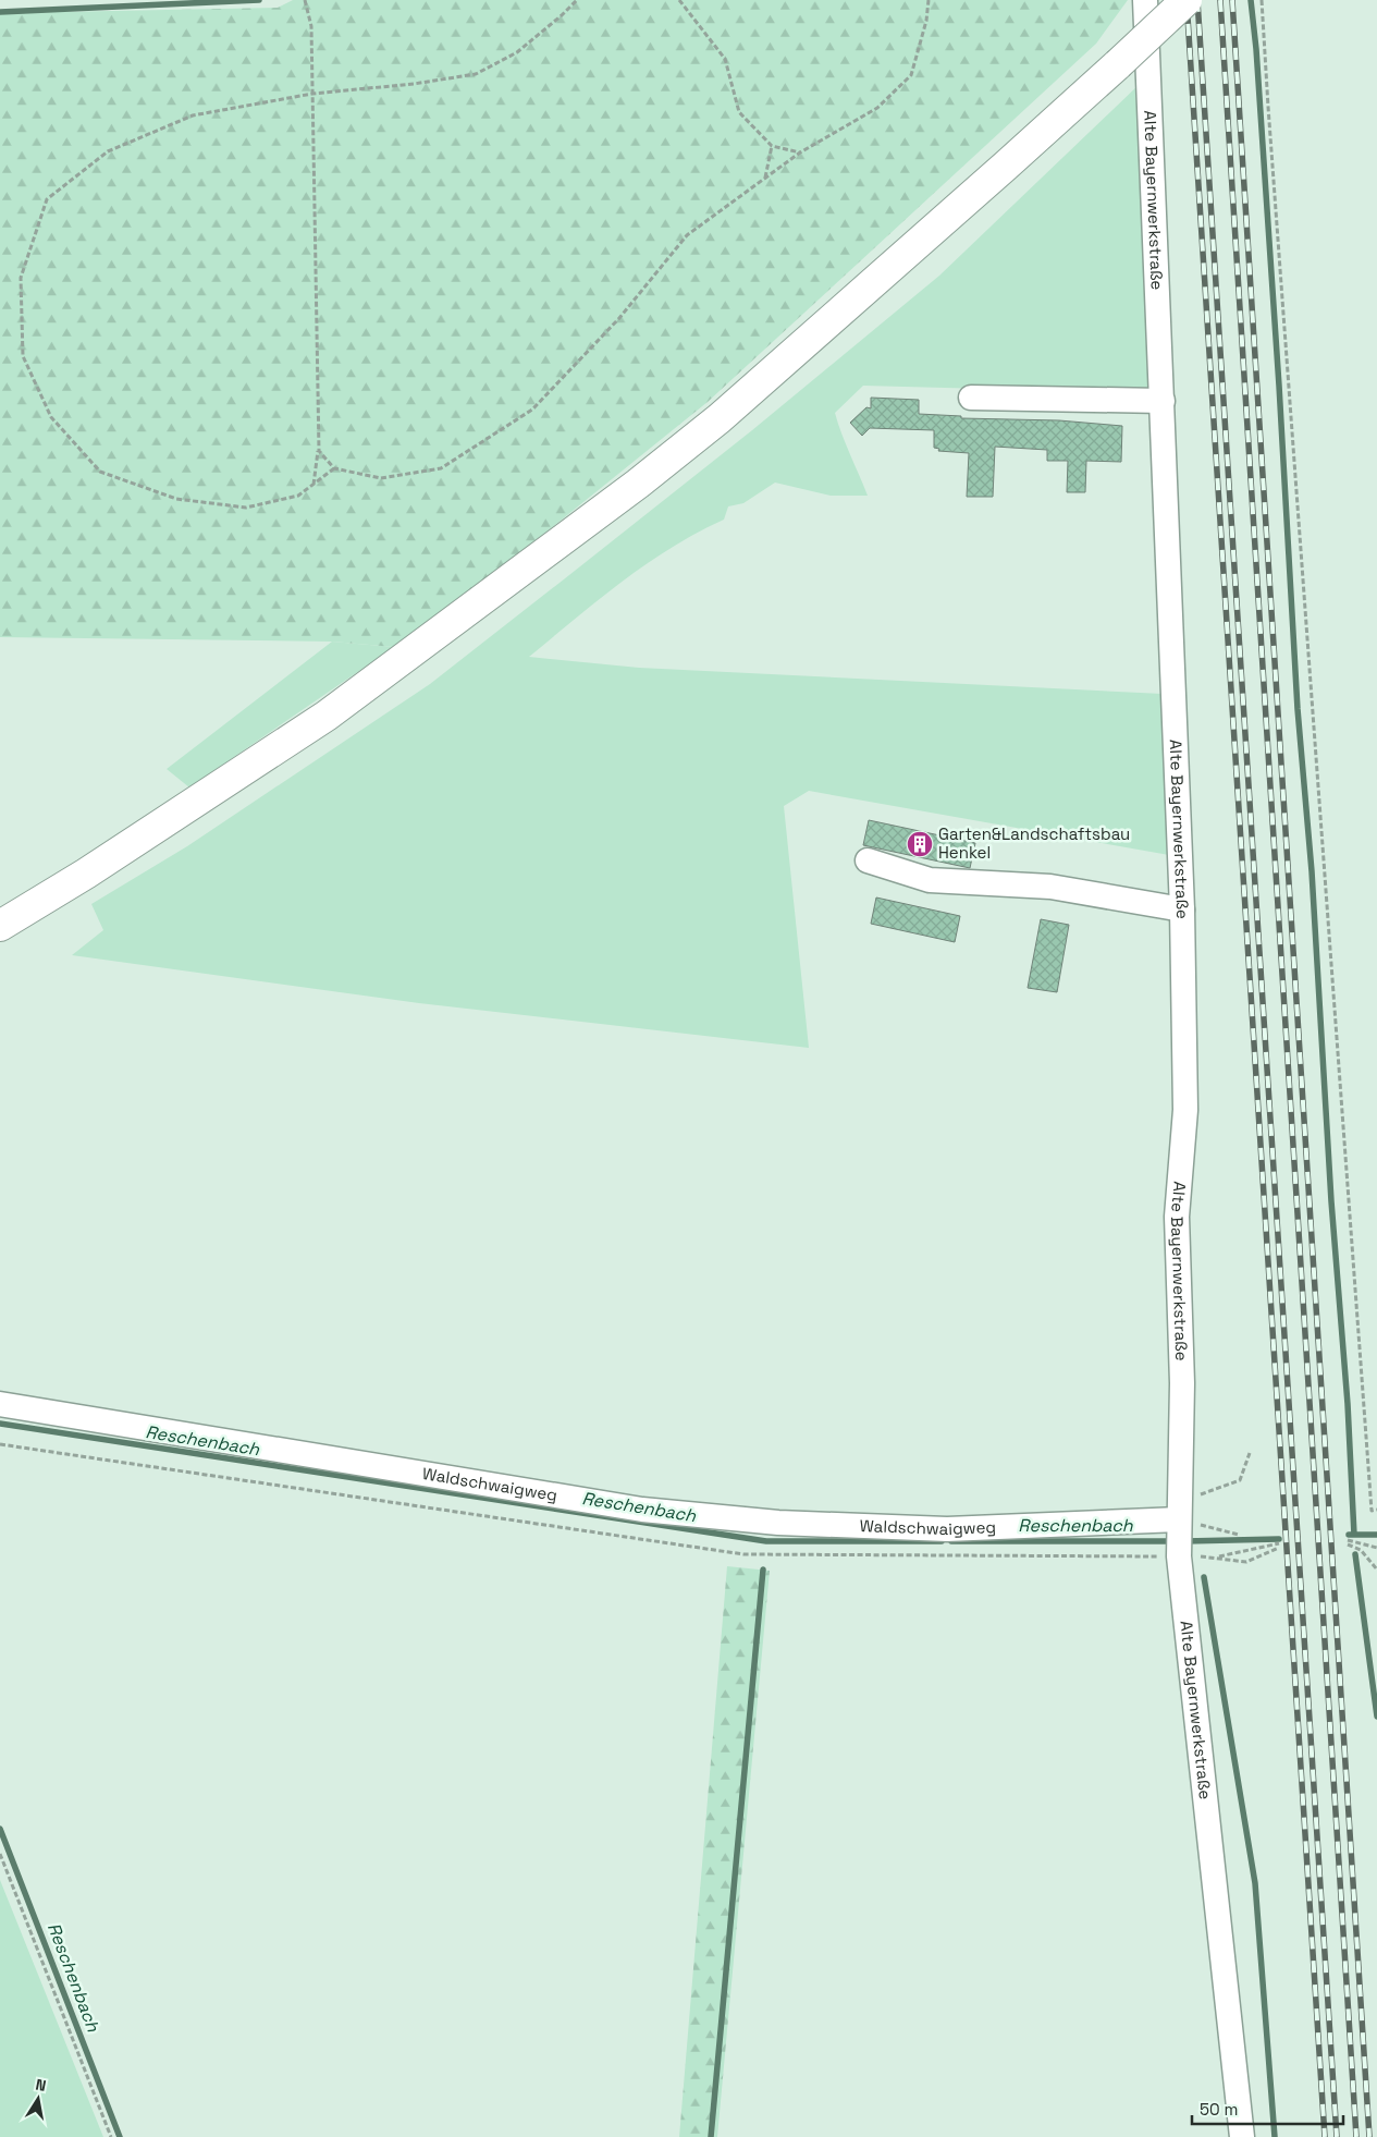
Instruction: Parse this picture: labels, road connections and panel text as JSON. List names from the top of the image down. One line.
{"streets":{"street":["Alte Bayernwerkstraße","Waldschwaigweg"]},"crossings":[["Alte Bayernwerkstraße","Waldschwaigweg"]],"water":["Reschenbach"],"places":{"building":["Garten&Landschaftsbau Henkel"]},"scale_bar":"50 m","north":"top"}
